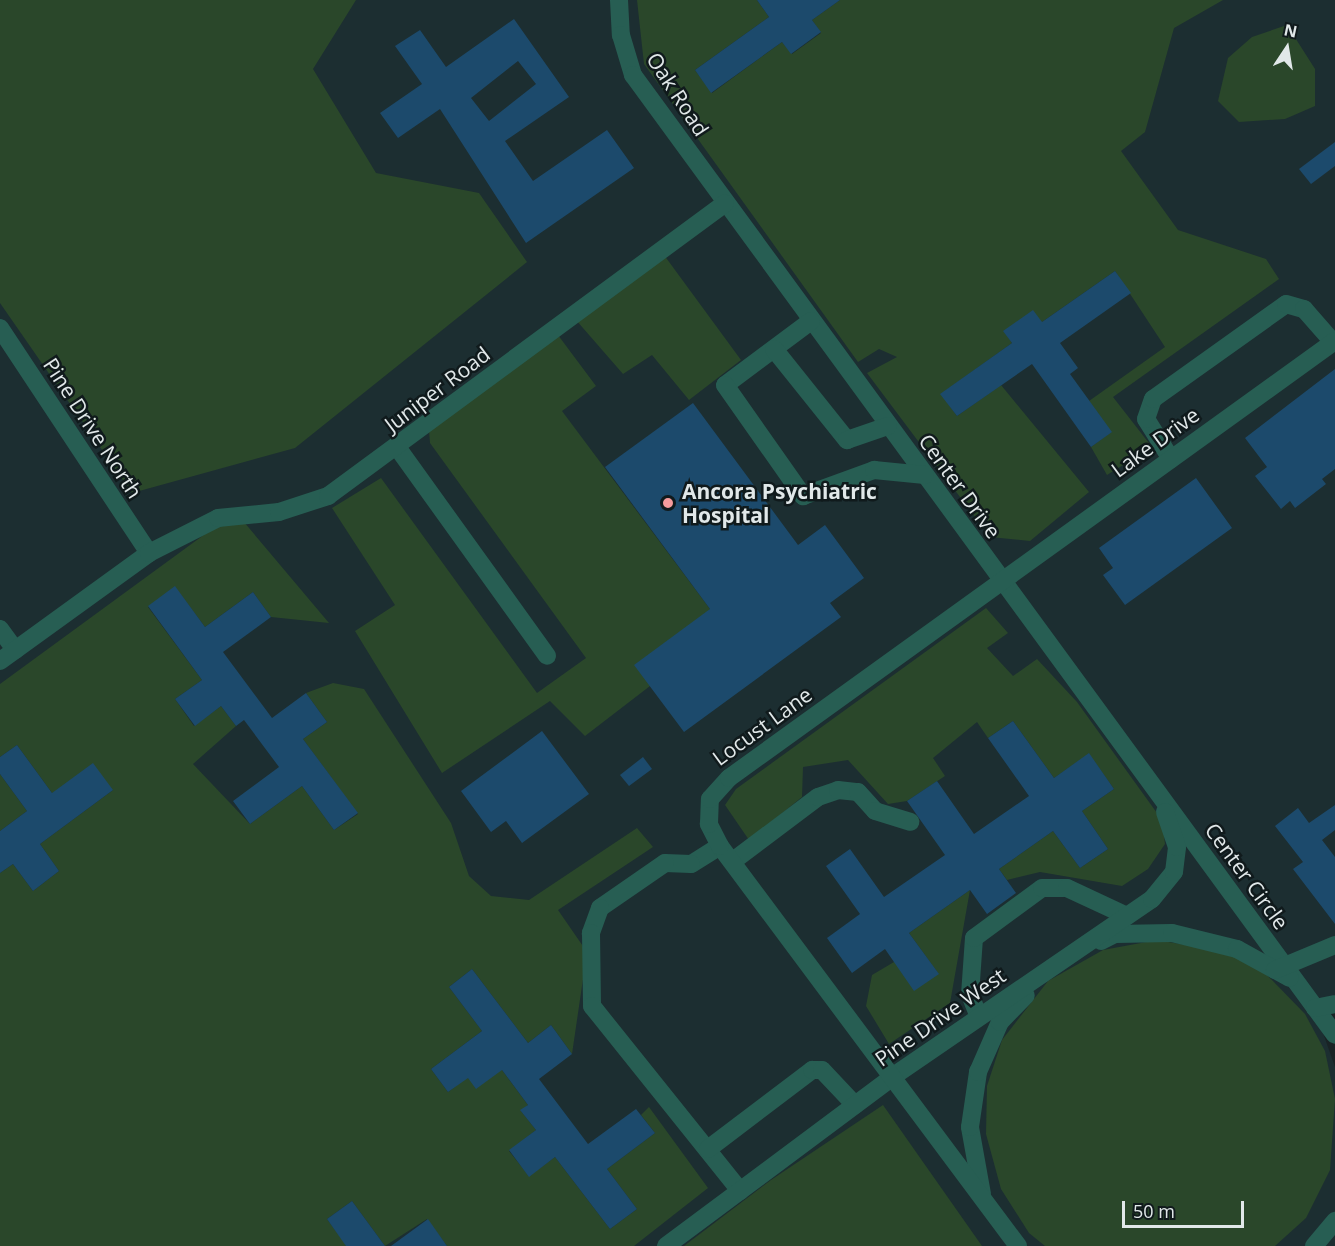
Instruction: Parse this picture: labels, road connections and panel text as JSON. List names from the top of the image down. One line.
{"streets":{"lane":["Oak Road","Juniper Road","Pine Drive North","Lake Drive","Center Drive","Locust Lane","Center Circle","Pine Drive West"]},"crossings":[["Oak Road","Juniper Road"],["Oak Road","Center Drive"],["Juniper Road","Pine Drive North"],["Juniper Road","Center Drive"],["Lake Drive","Center Drive"],["Lake Drive","Locust Lane"],["Center Drive","Locust Lane"],["Center Drive","Center Circle"],["Locust Lane","Center Circle"],["Locust Lane","Pine Drive West"],["Center Circle","Pine Drive West"]],"places":["Ancora Psychiatric Hospital"],"scale_bar":"50 m","north":"top"}
